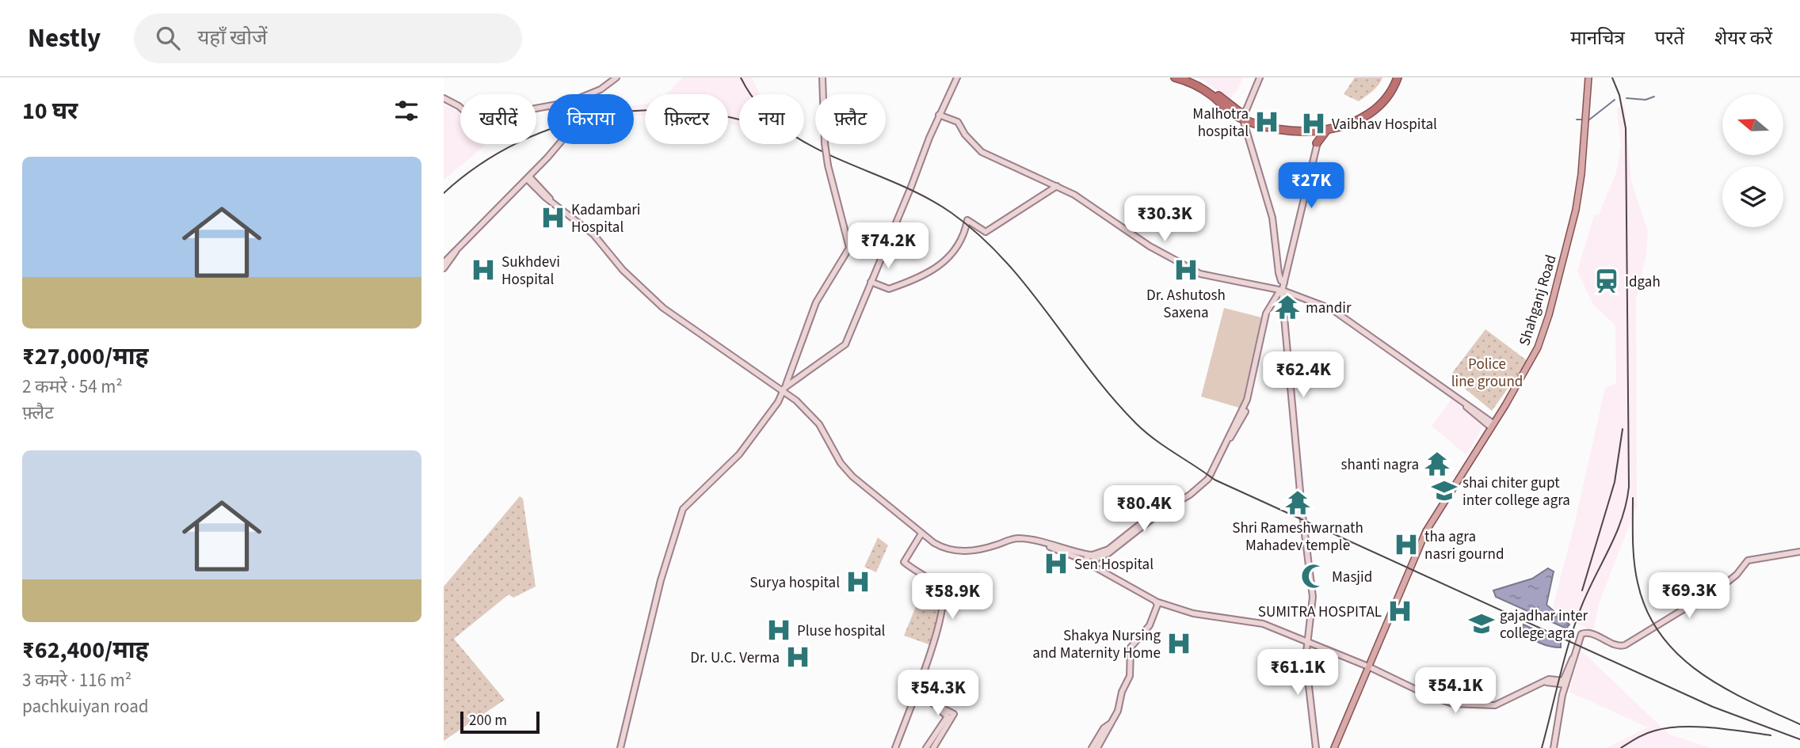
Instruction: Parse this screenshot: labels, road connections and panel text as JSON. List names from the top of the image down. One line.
{"streets":{"main road":["Shahganj Road"]},"parks":["Police line ground"],"places":{"hospital":["Malhotra hospital","Vaibhav Hospital","Kadambari Hospital","Sukhdevi Hospital","Dr. Ashutosh Saxena","tha agra nasri gournd","Sen Hospital","Surya hospital","SUMITRA HOSPITAL","Pluse hospital","Shakya Nursing and Maternity Home","Dr. U.C. Verma"],"station":["Idgah"],"temple":["mandir","shanti nagra","Shri Rameshwarnath Mahadev temple"],"school or university":["shai chiter gupt inter college agra","gajadhar inter college agra"],"mosque":["Masjid"]},"scale_bar":"200 m","north":"left","page":{"header":"Nestly","search":"यहाँ खोजें","nav":["मानचित्र","परतें","शेयर करें"],"heading":"10 घर","chip":["खरीदें","किराया","फ़िल्टर","नया","फ़्लैट"],"list":[{"name":"₹27,000/माह","note":"2 कमरे · 54 m² · फ़्लैट"},{"name":"₹62,400/माह","note":"3 कमरे · 116 m² · pachkuiyan road"}],"price":["₹27K","₹30.3K","₹74.2K","₹62.4K","₹80.4K","₹69.3K","₹58.9K","₹61.1K","₹54.1K","₹54.3K"],"scale":"200 m"}}
